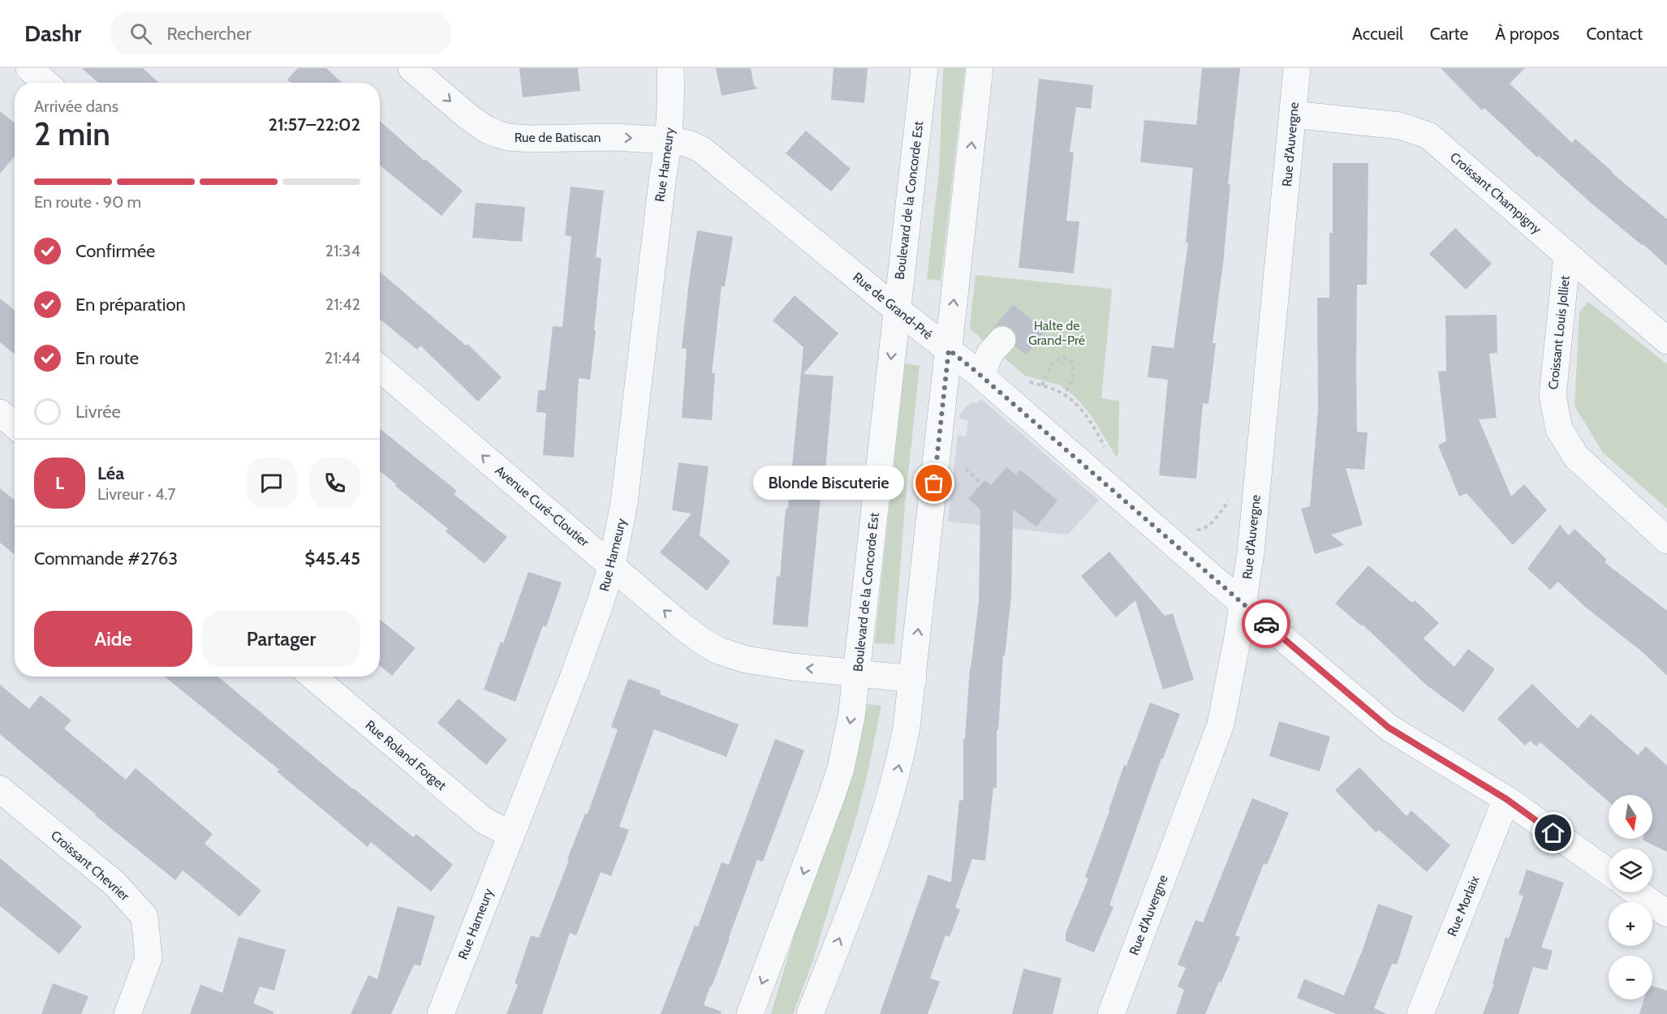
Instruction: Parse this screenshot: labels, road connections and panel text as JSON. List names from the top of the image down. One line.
{"streets":{"street":["Rue de Batiscan","Rue d'Auvergne","Rue Hameury","Croissant Champigny","Boulevard de la Concorde Est","Rue de Grand-Pré","Croissant Louis Jolliet","Avenue Curé-Cloutier","Rue Roland Forget","Croissant Chevrier","Rue Morlaix"]},"crossings":[["Rue de Batiscan","Rue Hameury"],["Rue de Batiscan","Rue de Grand-Pré"],["Rue d'Auvergne","Croissant Champigny"],["Rue d'Auvergne","Rue de Grand-Pré"],["Rue Hameury","Rue de Grand-Pré"],["Rue Hameury","Avenue Curé-Cloutier"],["Rue Hameury","Rue Roland Forget"],["Croissant Champigny","Croissant Louis Jolliet"],["Boulevard de la Concorde Est","Rue de Grand-Pré"],["Boulevard de la Concorde Est","Avenue Curé-Cloutier"],["Rue de Grand-Pré","Rue Morlaix"]],"one_way":["Rue de Batiscan","Avenue Curé-Cloutier"],"parks":["Halte de Grand-Pré"],"places":["Blonde Biscuterie"],"north":"bottom","page":{"header":"Dashr","search":"Rechercher","nav":["Accueil","Carte","À propos","Contact"],"heading":["2 min","Arrivée dans","21:57–22:02"],"panel":["Léa","Livreur · 4.7","Commande #2763","$45.45"],"bar":"En route · 90 m","list":[["Confirmée","21:34"],["En préparation","21:42"],["En route","21:44"],"Livrée"],"round":"L","bubble":"Blonde Biscuterie","buttons":["Aide","Partager"],"map_buttons":["+","−"]}}
